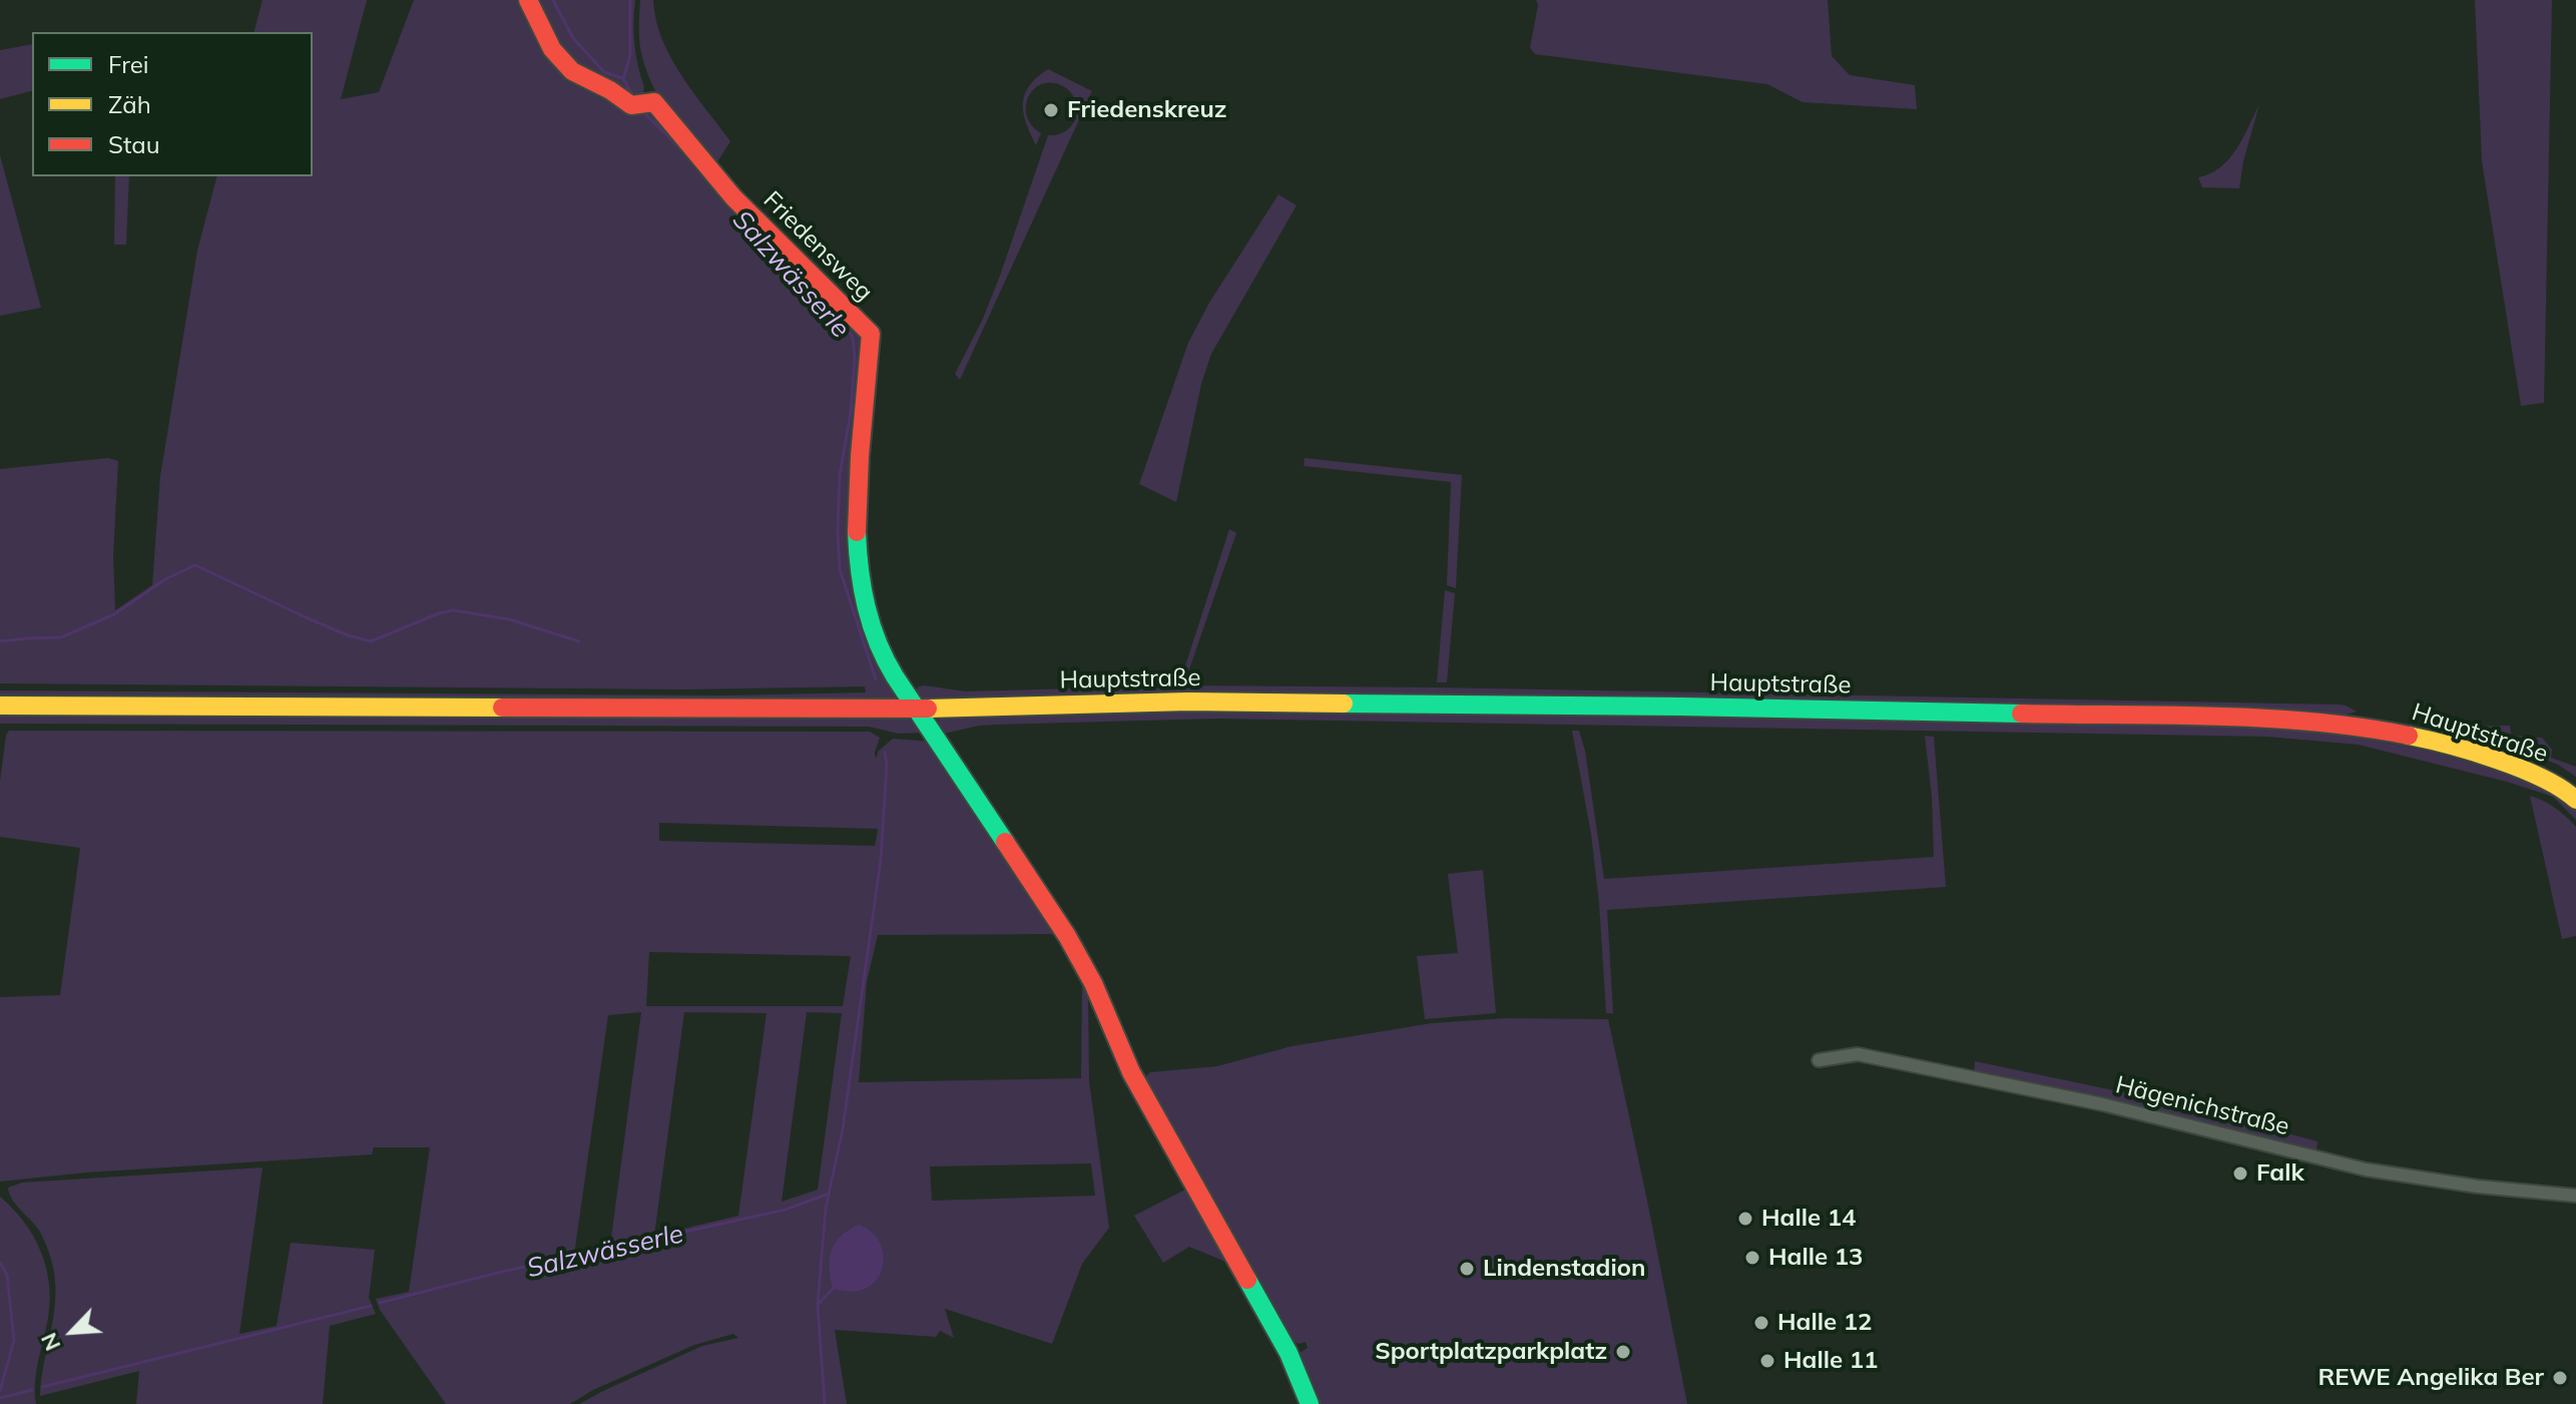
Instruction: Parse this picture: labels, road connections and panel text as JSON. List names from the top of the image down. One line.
{"streets":{"street":["Friedensweg","Hauptstraße","Hägenichstraße"]},"crossings":[["Friedensweg","Hauptstraße"]],"water":["Salzwässerle"],"places":["Friedenskreuz","Falk","Halle 14","Halle 13","Lindenstadion","Halle 12","Sportplatzparkplatz","Halle 11","REWE Angelika Ber"],"legend":["Frei","Zäh","Stau"],"north":"bottom left"}
